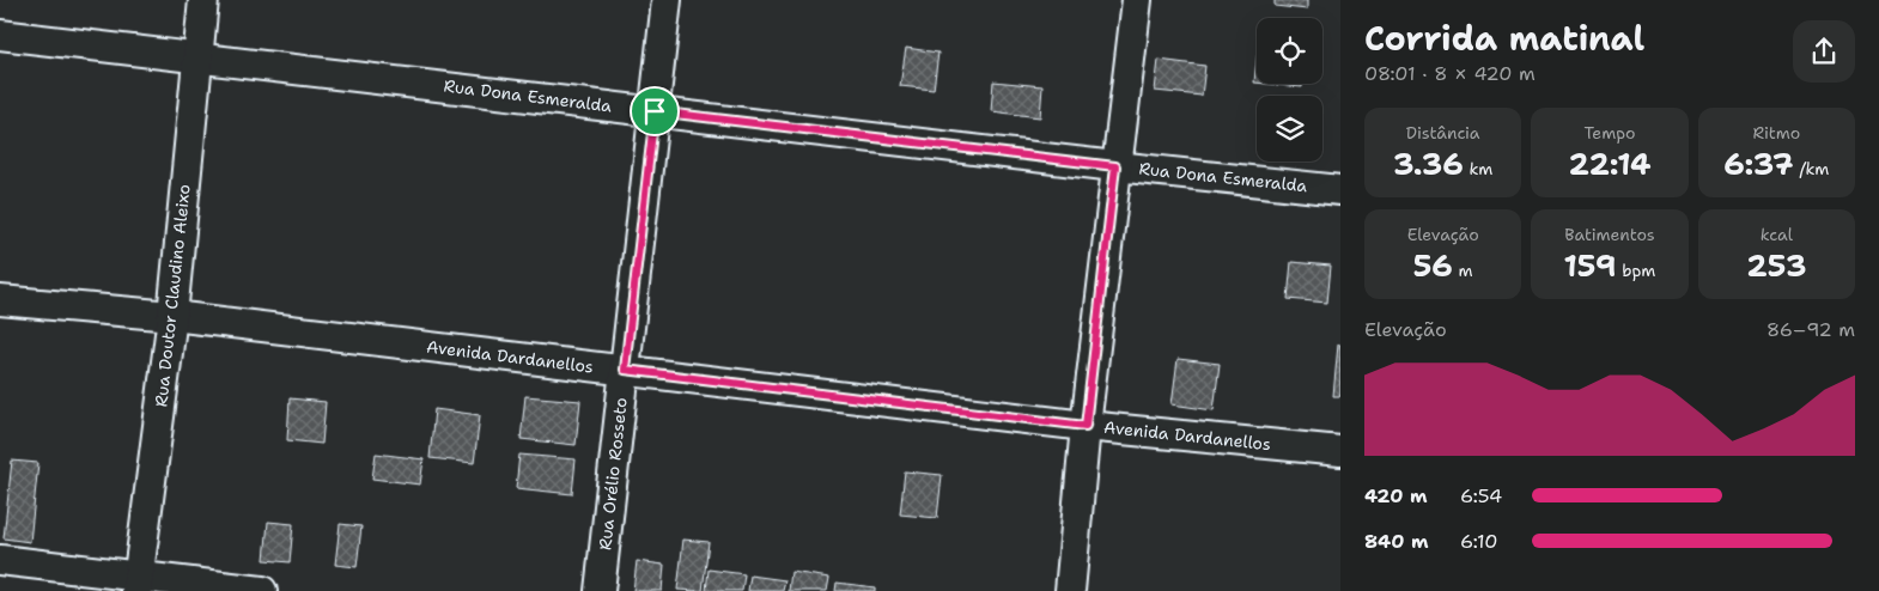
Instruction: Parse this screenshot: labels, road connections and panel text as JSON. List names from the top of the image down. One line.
{"streets":{"street":["Rua Dona Esmeralda","Rua Doutor Claudino Aleixo","Avenida Dardanellos","Rua Orélio Rosseto"]},"crossings":[["Rua Dona Esmeralda","Rua Doutor Claudino Aleixo"],["Rua Dona Esmeralda","Rua Orélio Rosseto"],["Rua Doutor Claudino Aleixo","Avenida Dardanellos"],["Avenida Dardanellos","Rua Orélio Rosseto"]],"page":{"heading":["Corrida matinal","08:01 · 8 × 420 m"],"stats":[["Distância","3.36 km"],["Tempo","22:14"],["Ritmo","6:37 /km"],["Elevação","56 m"],["Batimentos","159 bpm"],["kcal","253"]],"chart":["Elevação","86–92 m"],"list":[{"name":"420 m","note":"6:54"},{"name":"840 m","note":"6:10"}]}}
